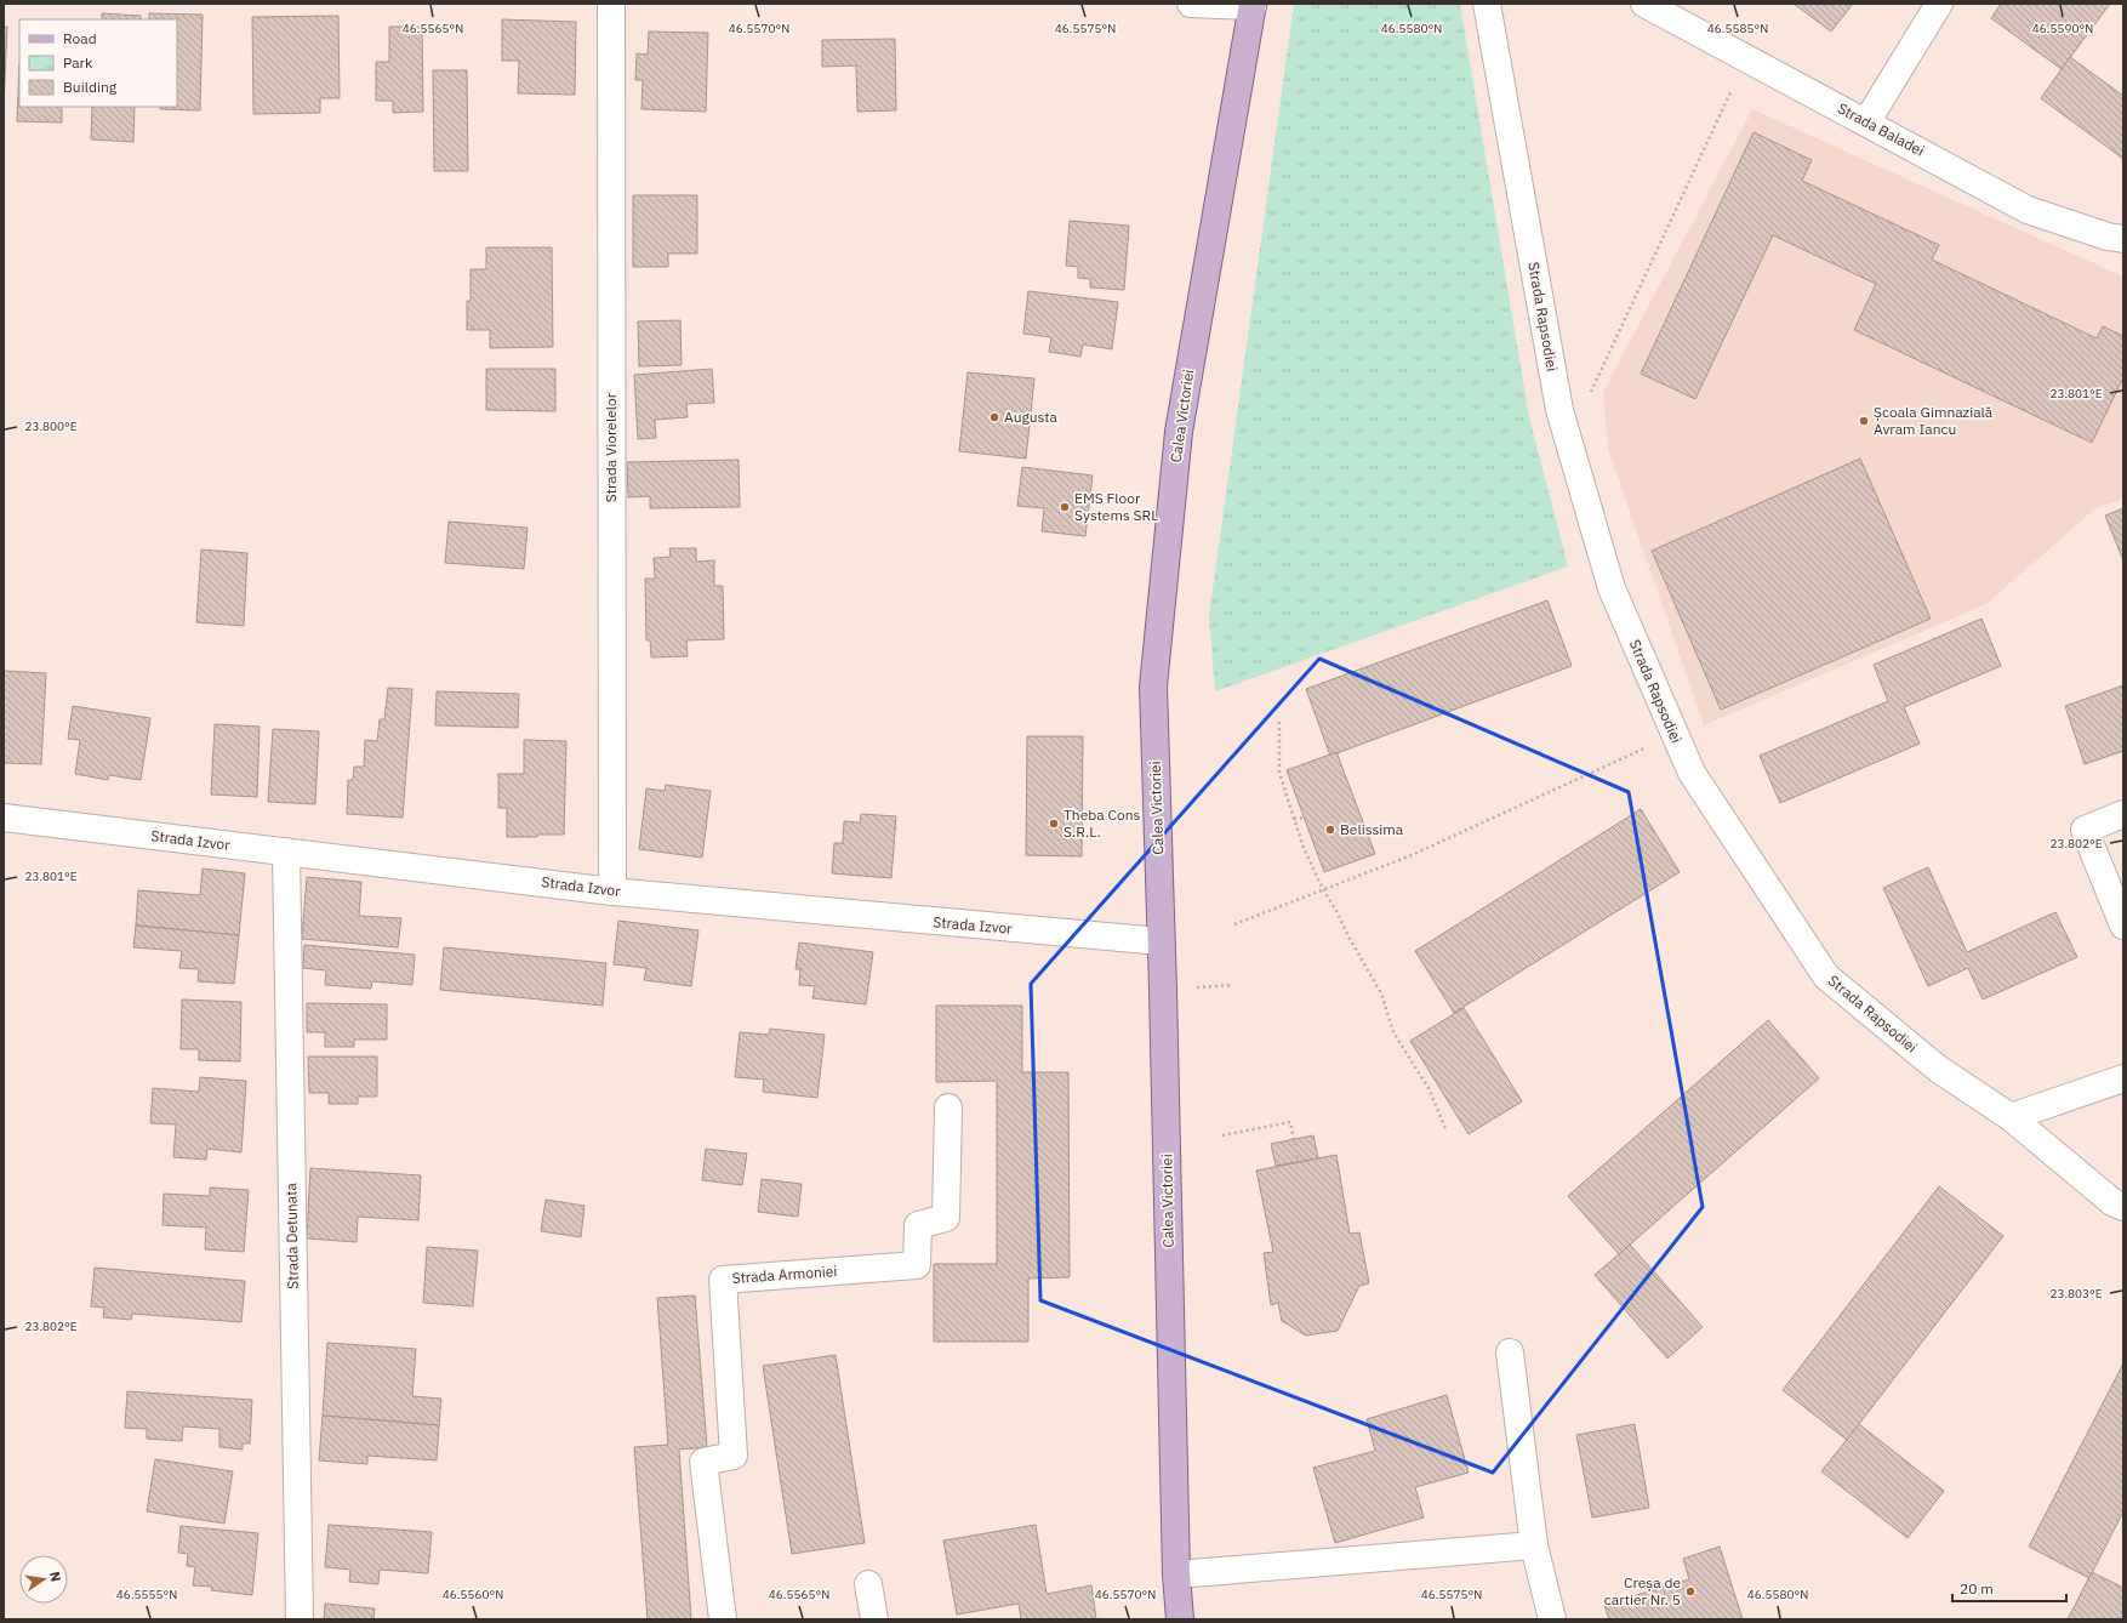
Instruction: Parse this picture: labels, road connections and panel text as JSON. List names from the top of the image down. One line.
{"streets":{"main road":["Calea Victoriei"],"street":["Strada Baladei","Strada Rapsodiei","Strada Viorelelor","Strada Izvor","Strada Detunata","Strada Armoniei"]},"crossings":[["Calea Victoriei","Strada Izvor"],["Strada Viorelelor","Strada Izvor"],["Strada Izvor","Strada Detunata"]],"places":["Augusta","Școala Gimnazială Avram Iancu","EMS Floor Systems SRL","Theba Cons S.R.L.","Belissima","Creșa de cartier Nr. 5"],"legend":["Road","Park","Building"],"scale_bar":"20 m","north":"right","coordinates":["46.5565°N","46.5570°N","46.5575°N","46.5580°N","46.5585°N","46.5590°N","23.801°E","23.800°E","23.802°E","23.803°E","46.5555°N","46.5560°N"]}
